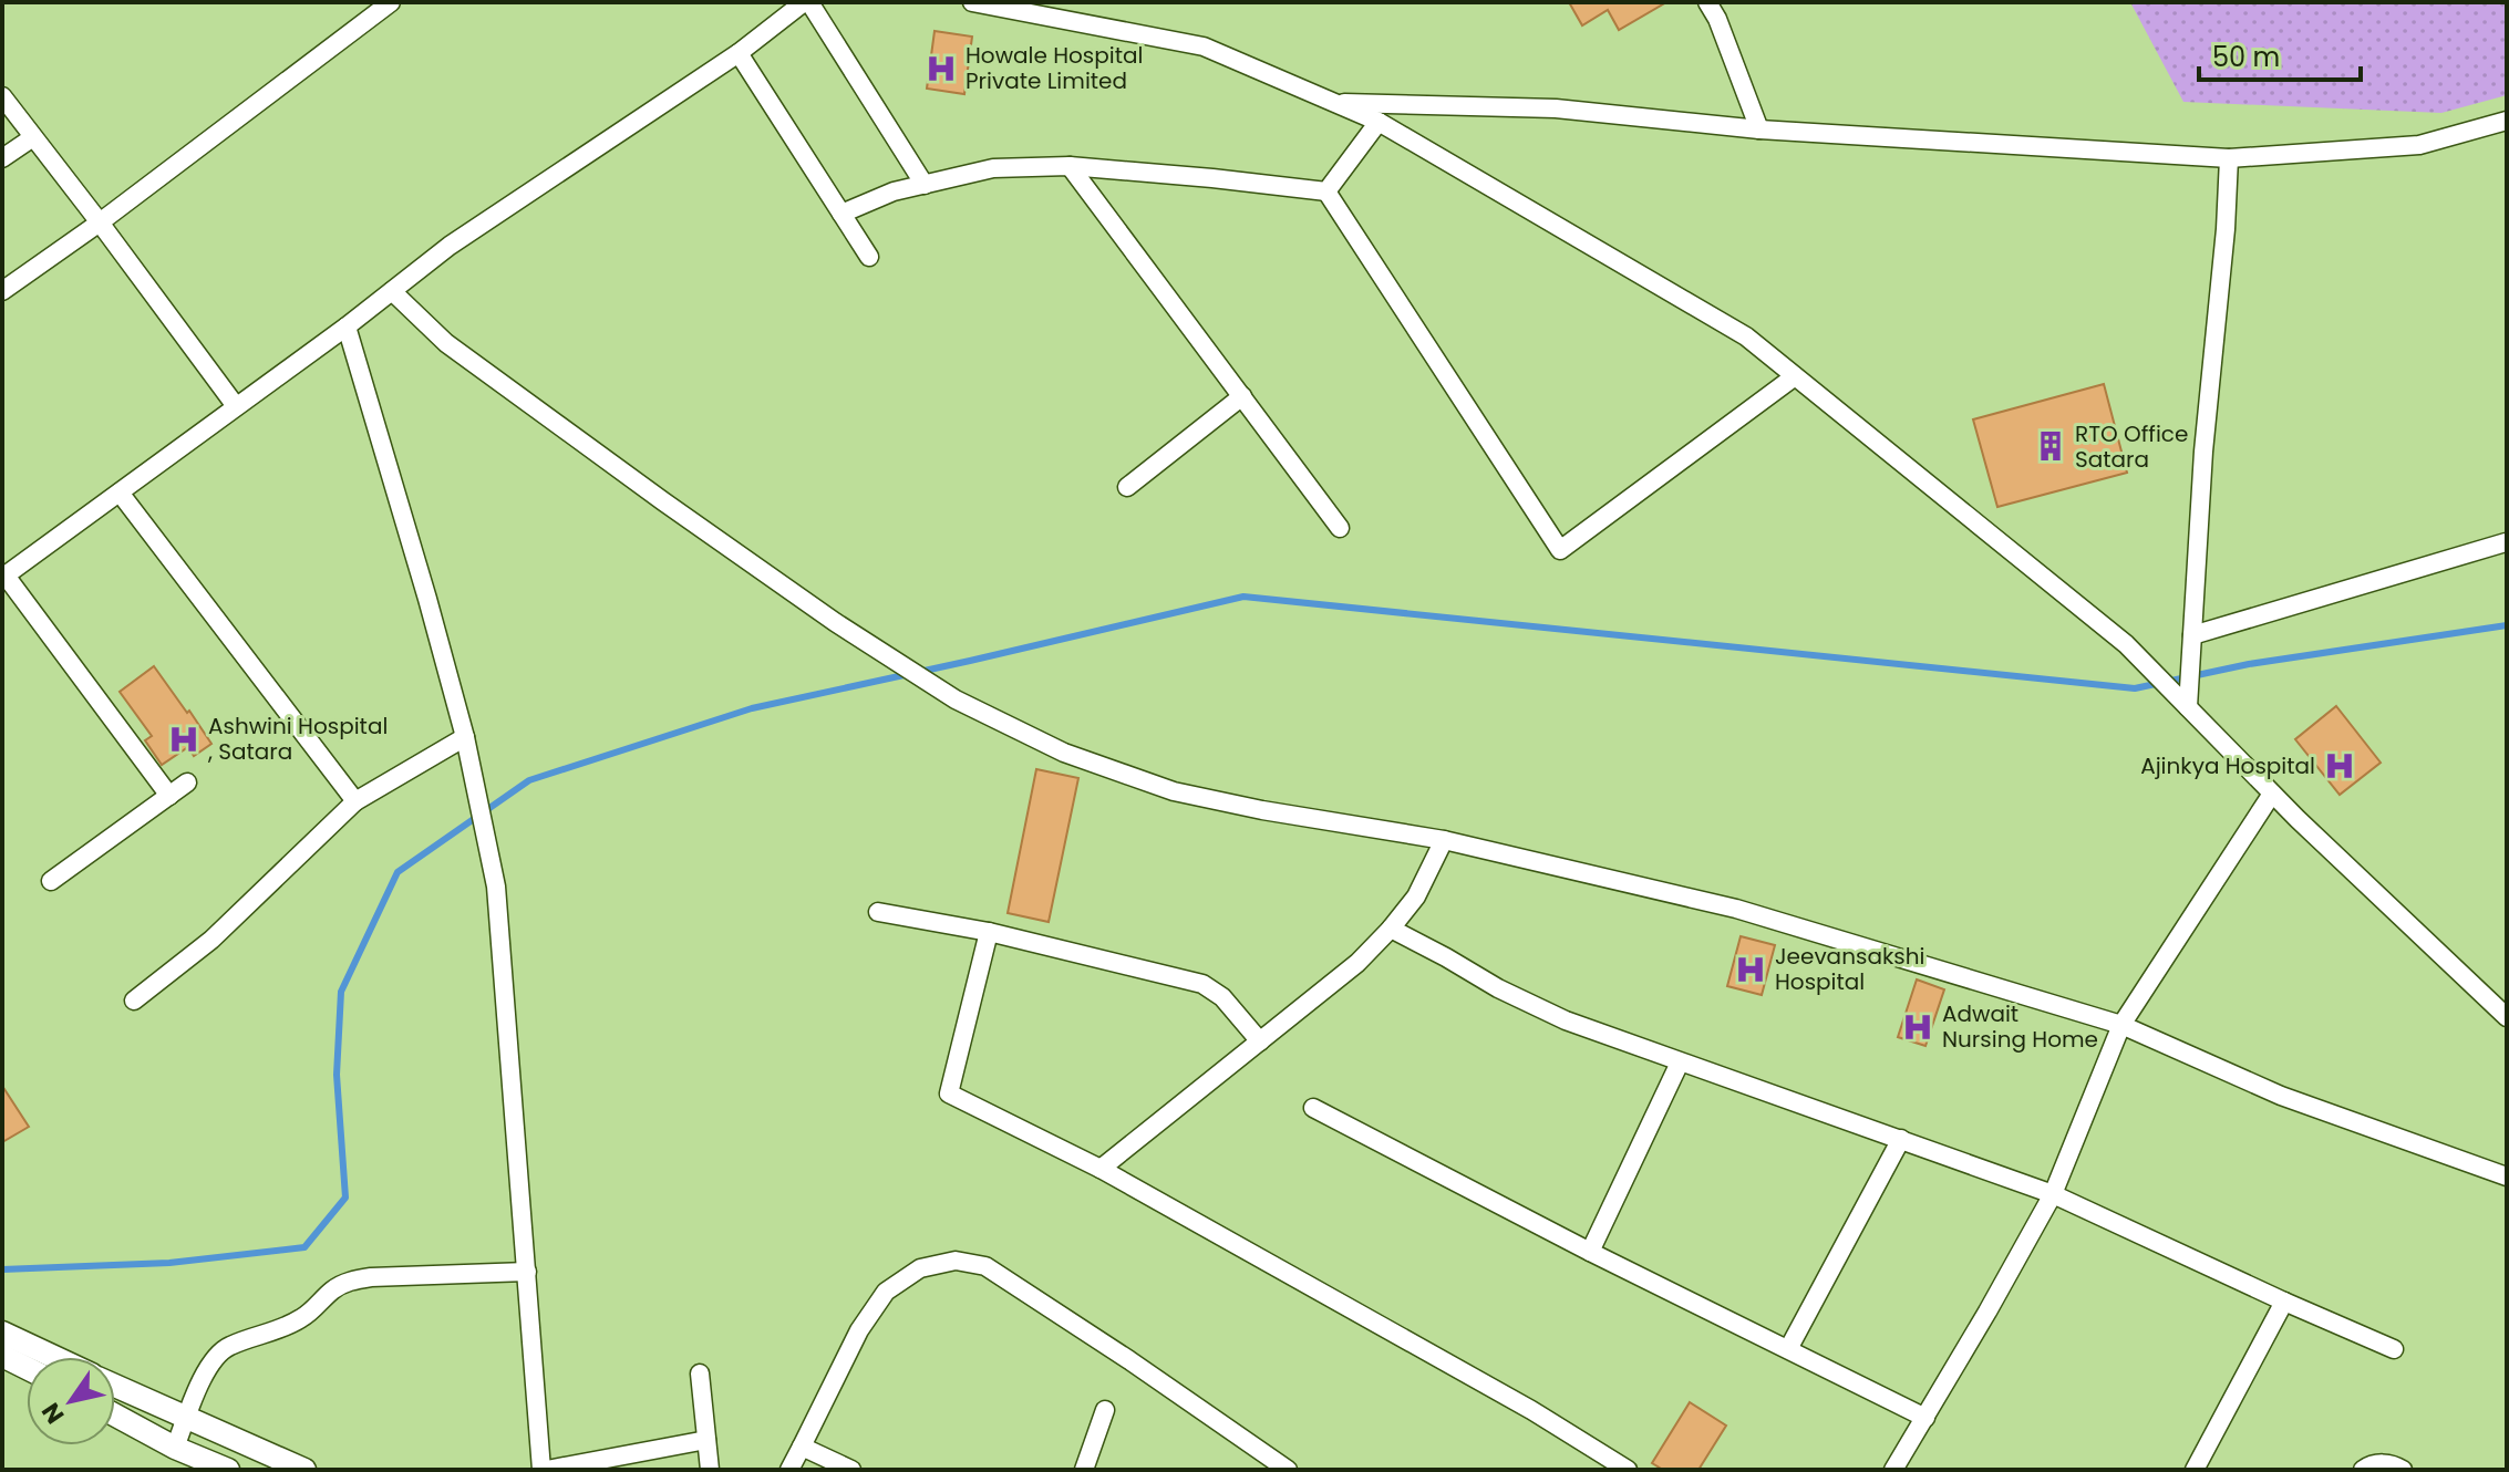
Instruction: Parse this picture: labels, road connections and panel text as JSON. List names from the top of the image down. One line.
{"places":{"hospital":["Howale Hospital Private Limited","Ashwini Hospital , Satara","Ajinkya Hospital","Jeevansakshi Hospital","Adwait Nursing Home"],"building":["RTO Office Satara"]},"scale_bar":"50 m","north":"bottom left"}
